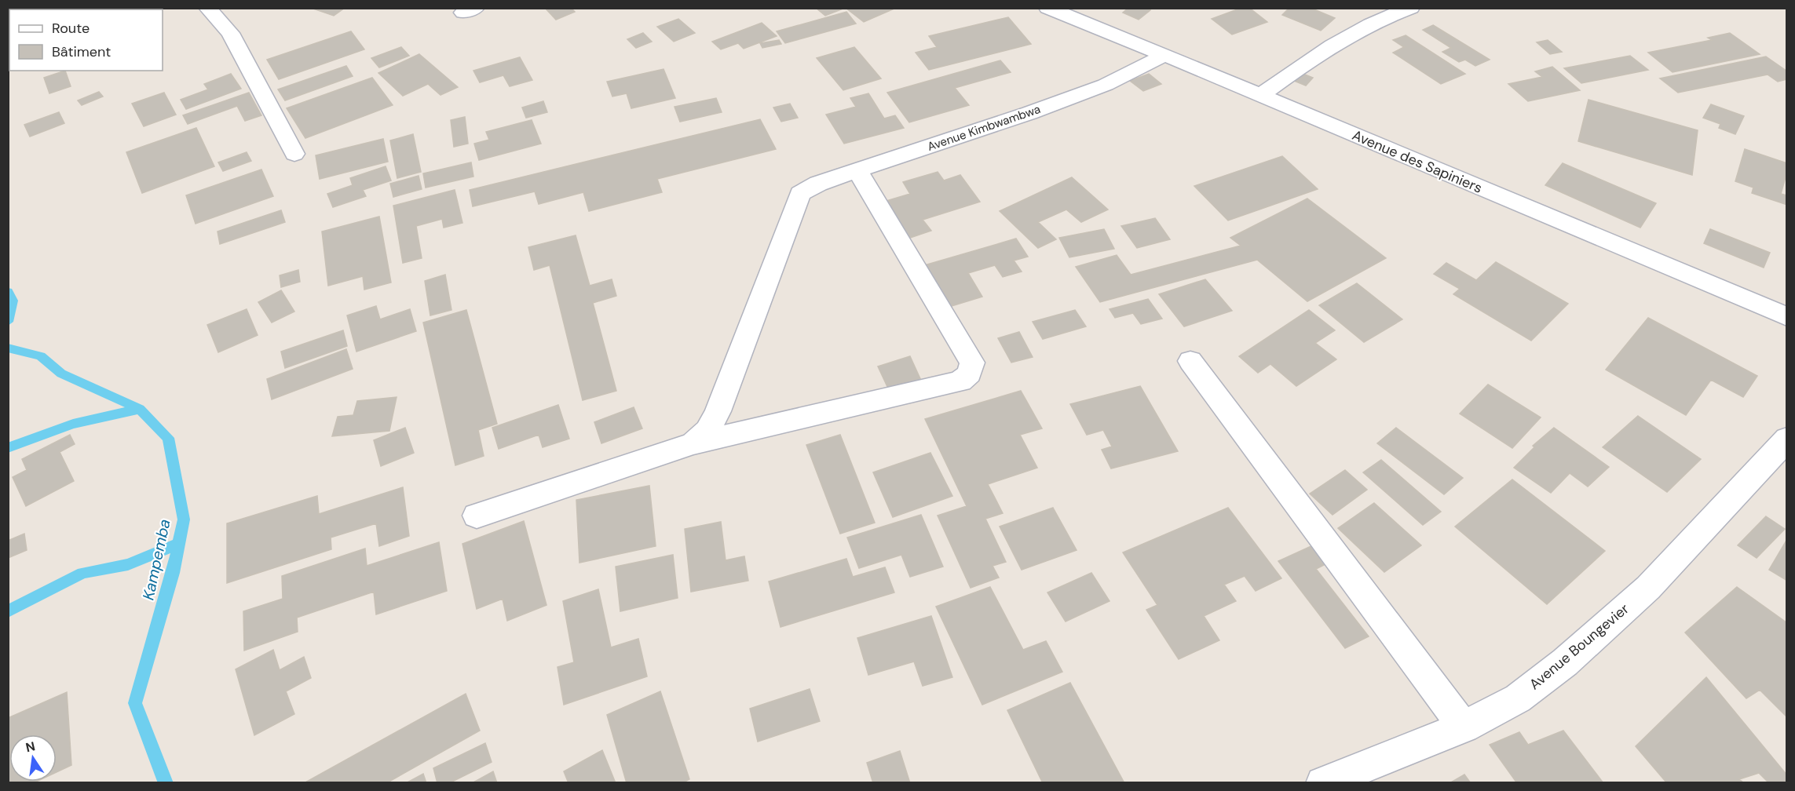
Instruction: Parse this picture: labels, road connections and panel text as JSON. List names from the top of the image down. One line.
{"streets":{"street":["Avenue Kimbwambwa","Avenue des Sapiniers","Avenue Boungevier"]},"crossings":[["Avenue Kimbwambwa","Avenue des Sapiniers"]],"water":["Kampemba"],"legend":["Route","Bâtiment"],"north":"top"}
